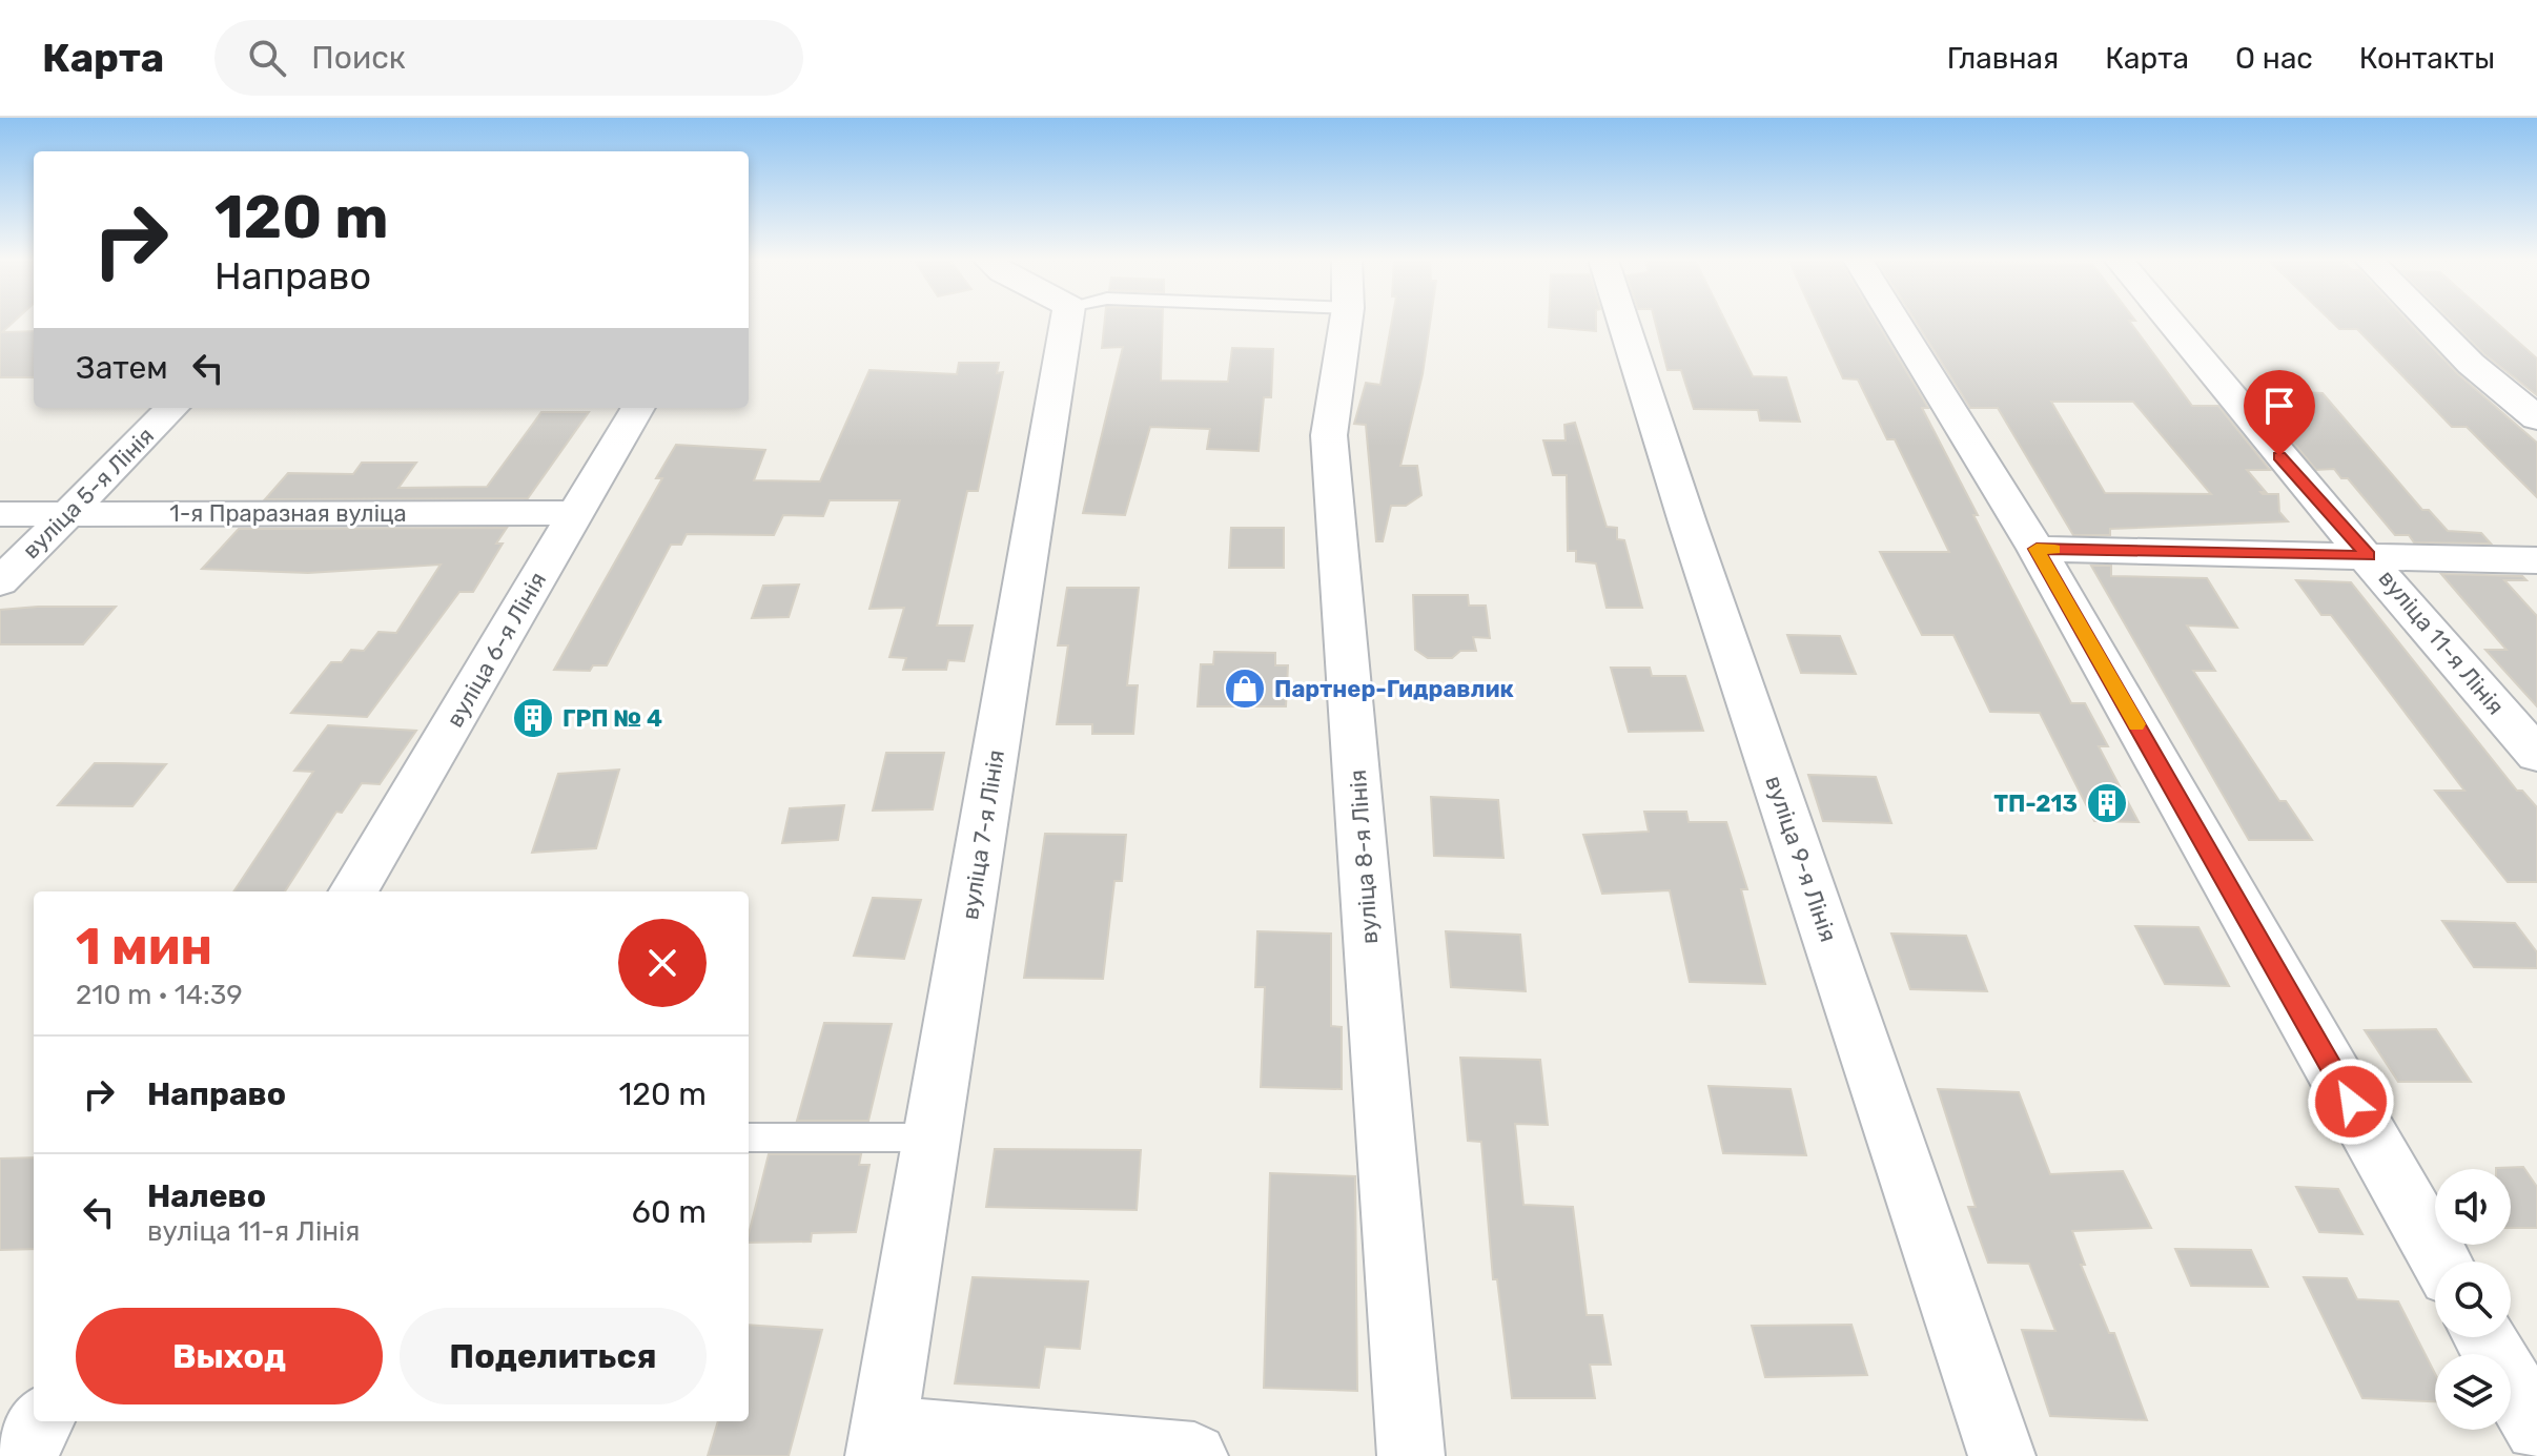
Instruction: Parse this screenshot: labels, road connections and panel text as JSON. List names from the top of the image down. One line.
{"streets":{"street":["вуліца 5-я Лінія","1-я Праразная вуліца","вуліца 11-я Лінія","вуліца 6-я Лінія","вуліца 7-я Лінія","вуліца 8-я Лінія","вуліца 9-я Лінія"]},"crossings":[["вуліца 5-я Лінія","1-я Праразная вуліца"],["1-я Праразная вуліца","вуліца 6-я Лінія"]],"places":{"shop":["Партнер-Гидравлик"],"building":["ГРП № 4","ТП-213"]},"page":{"header":"Карта","search":"Поиск","nav":["Главная","Карта","О нас","Контакты"],"turn":["120 m","Направо"],"then":"Затем","heading":["1 мин","210 m · 14:39"],"list":[{"name":"Направо","value":"120 m"},{"name":"Налево","note":"вуліца 11-я Лінія","value":"60 m"}],"buttons":["Выход","Поделиться"]}}
